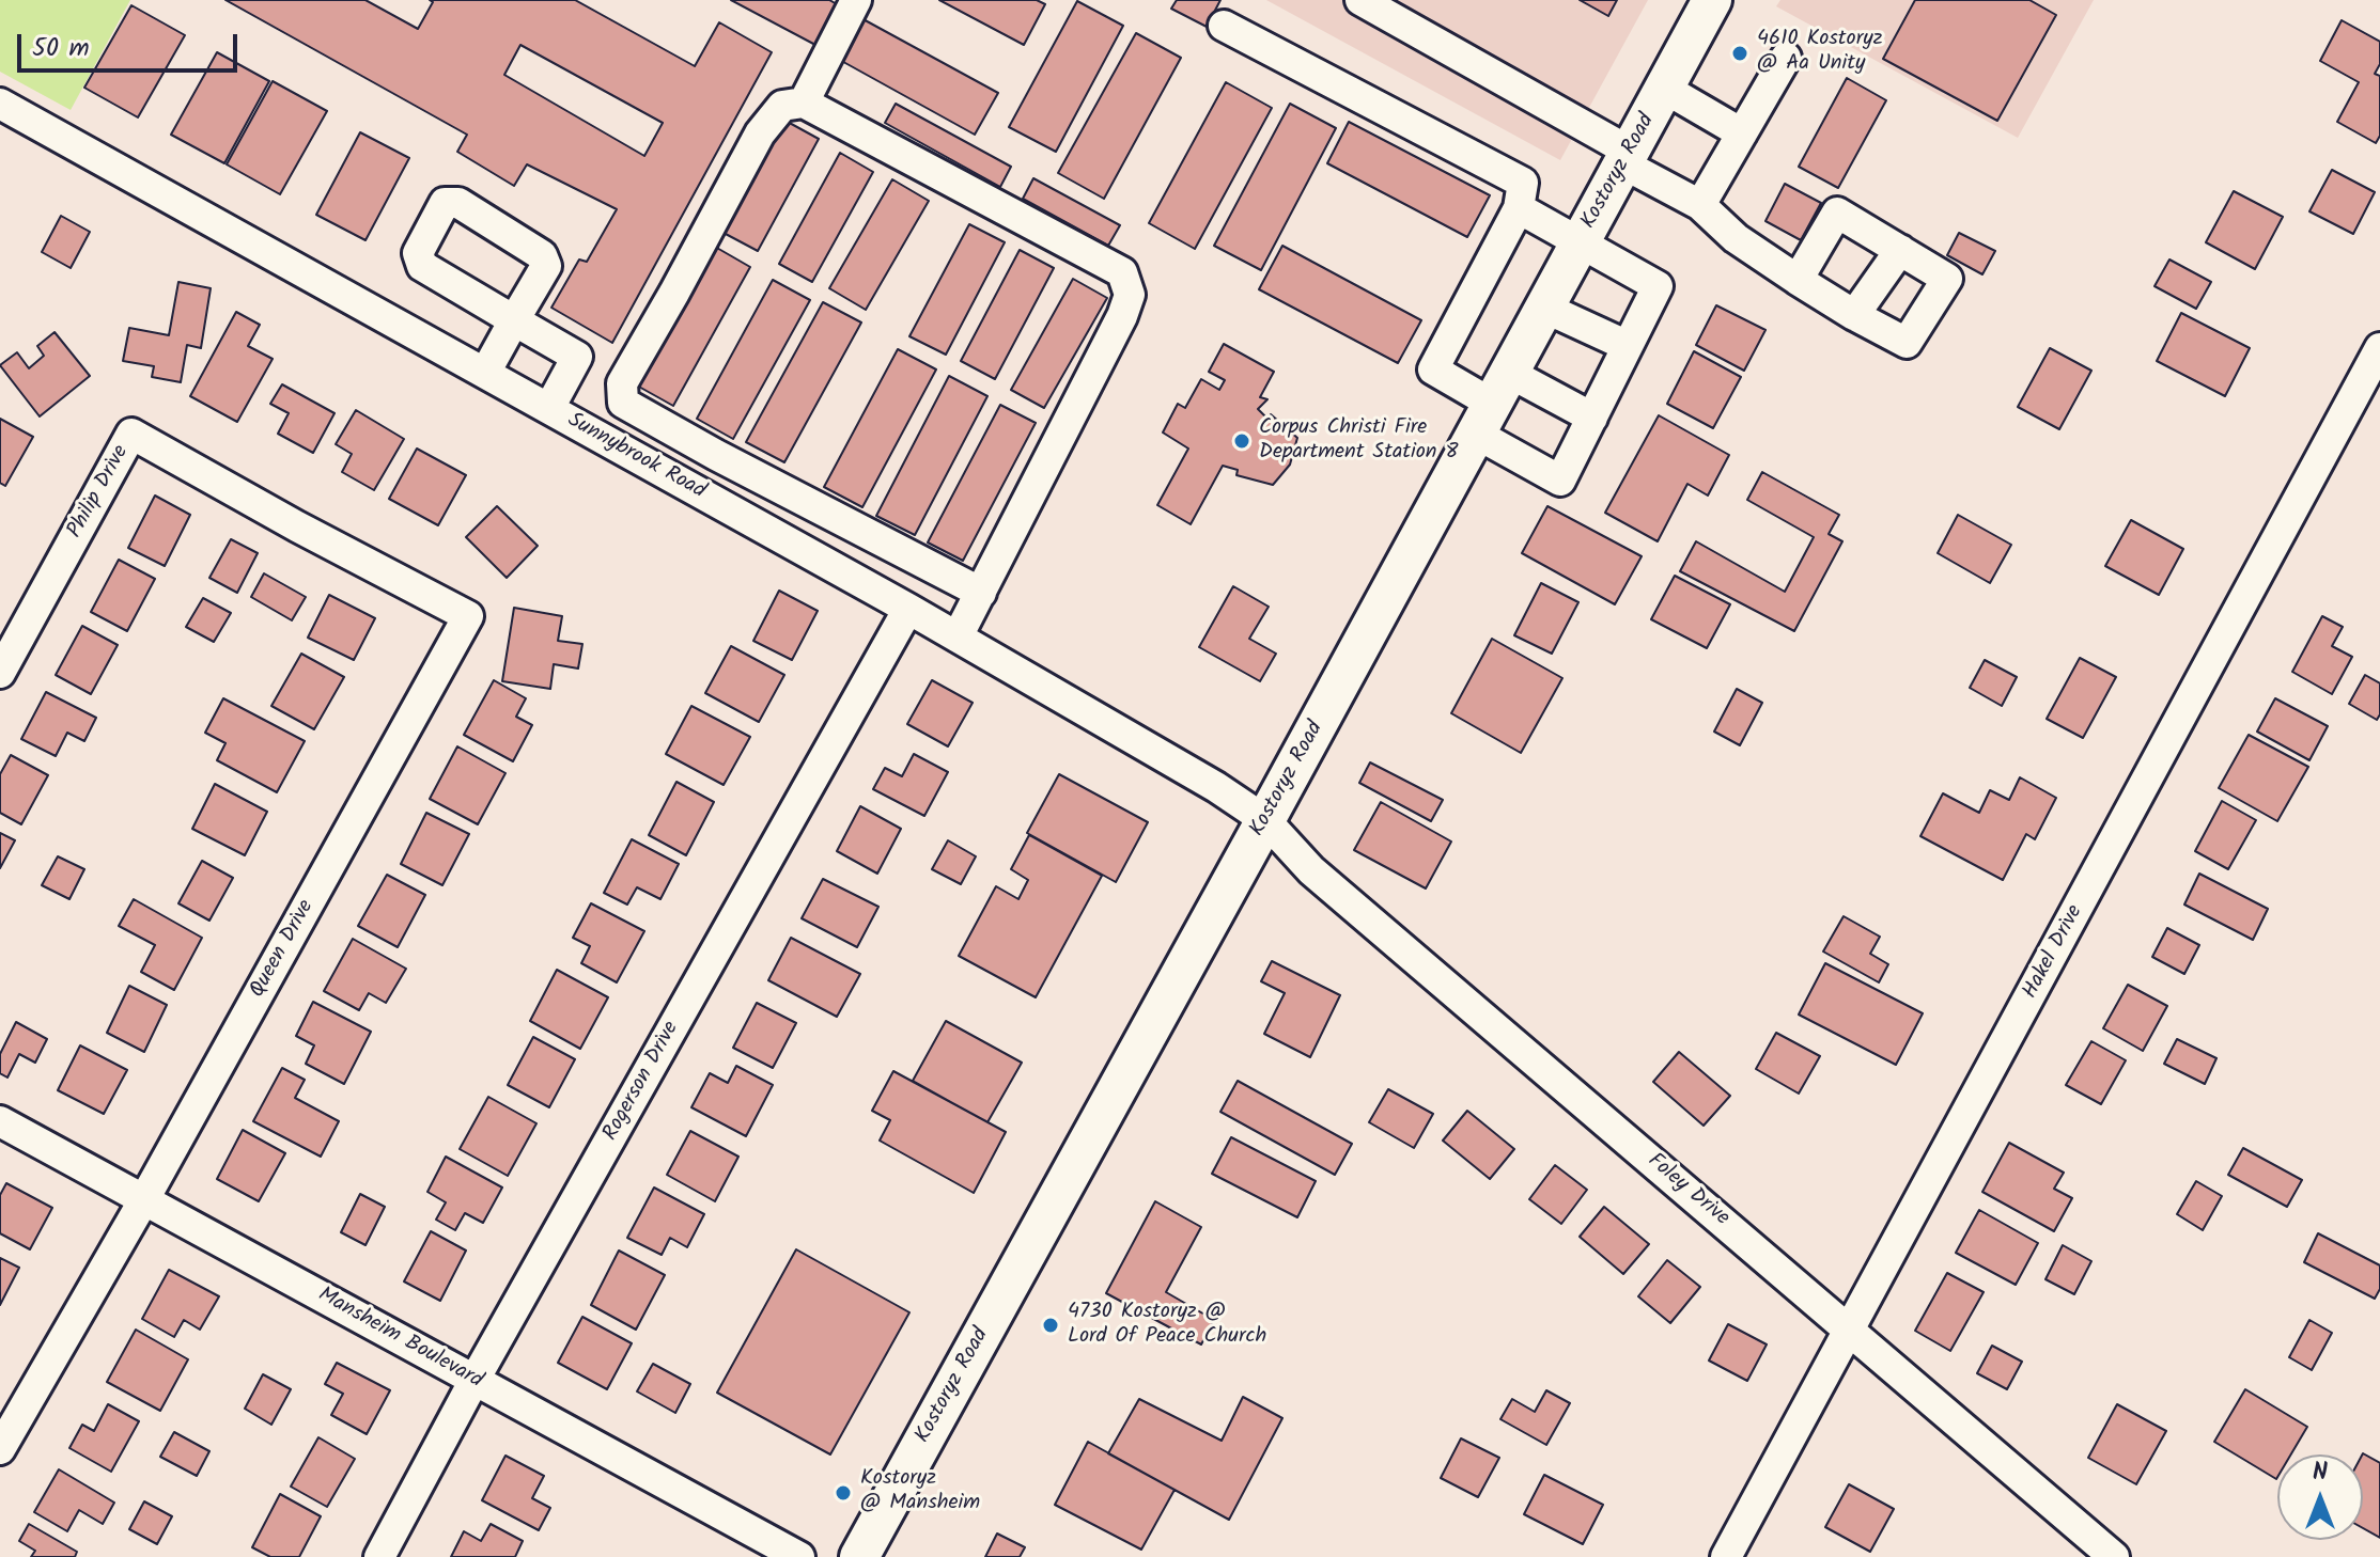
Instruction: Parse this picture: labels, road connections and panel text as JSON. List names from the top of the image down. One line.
{"streets":{"main road":["Kostoryz Road"],"street":["Sunnybrook Road","Philip Drive","Queen Drive","Hakel Drive","Rogerson Drive","Foley Drive","Mansheim Boulevard"]},"crossings":[["Kostoryz Road","Sunnybrook Road"],["Kostoryz Road","Foley Drive"],["Sunnybrook Road","Rogerson Drive"],["Sunnybrook Road","Foley Drive"],["Philip Drive","Queen Drive"],["Queen Drive","Mansheim Boulevard"],["Hakel Drive","Foley Drive"],["Rogerson Drive","Mansheim Boulevard"]],"places":["4610 Kostoryz @ Aa Unity","Corpus Christi Fire Department Station 8","4730 Kostoryz @ Lord Of Peace Church","Kostoryz @ Mansheim"],"scale_bar":"50 m","north":"top"}
